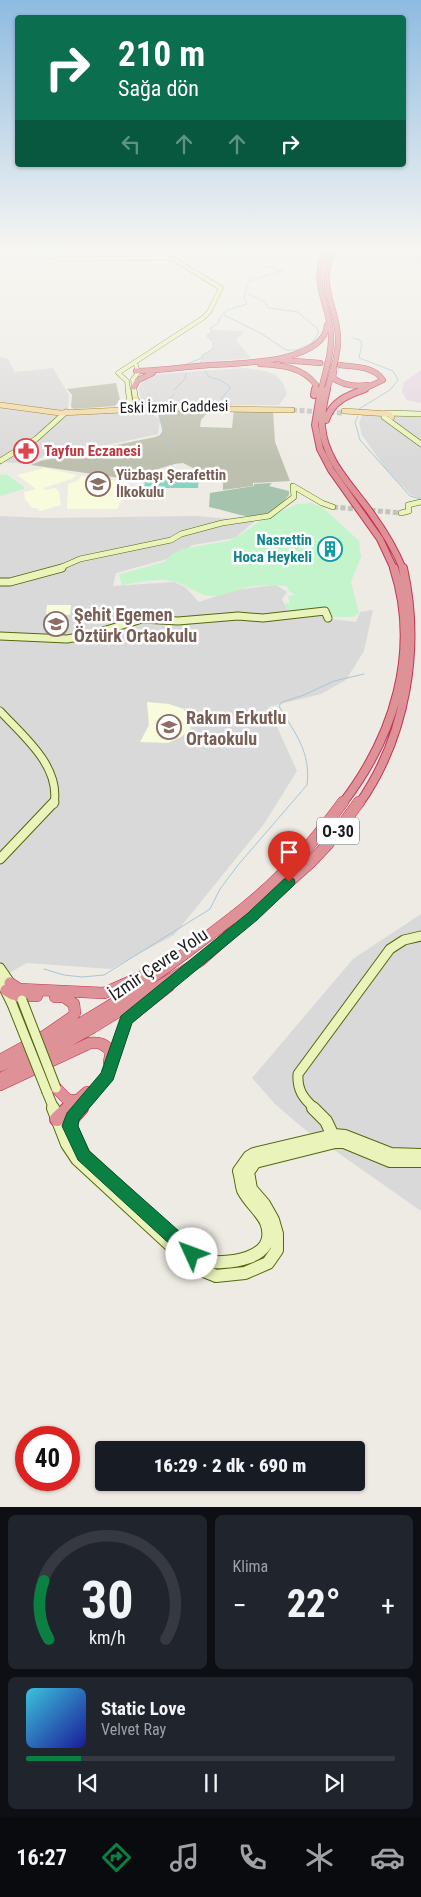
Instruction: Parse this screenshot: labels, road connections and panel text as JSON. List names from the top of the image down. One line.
{"streets":{"highway":["O-30","İzmir Çevre Yolu"],"main road":["Eski İzmir Caddesi"]},"places":{"pharmacy":["Tayfun Eczanesi"],"school or university":["Yüzbaşı Şerafettin İlkokulu","Şehit Egemen Öztürk Ortaokulu","Rakım Erkutlu Ortaokulu"],"building":["Nasrettin Hoca Heykeli"]},"page":{"turn":["210 m","Sağa dön"],"limit":"40","trip":"16:29 · 2 dk · 690 m","tile":"Klima","heat":["−","22°","+"],"song":["Static Love","Velvet Ray"],"tabs":"16:27","gauge":["30","km/h"]}}
